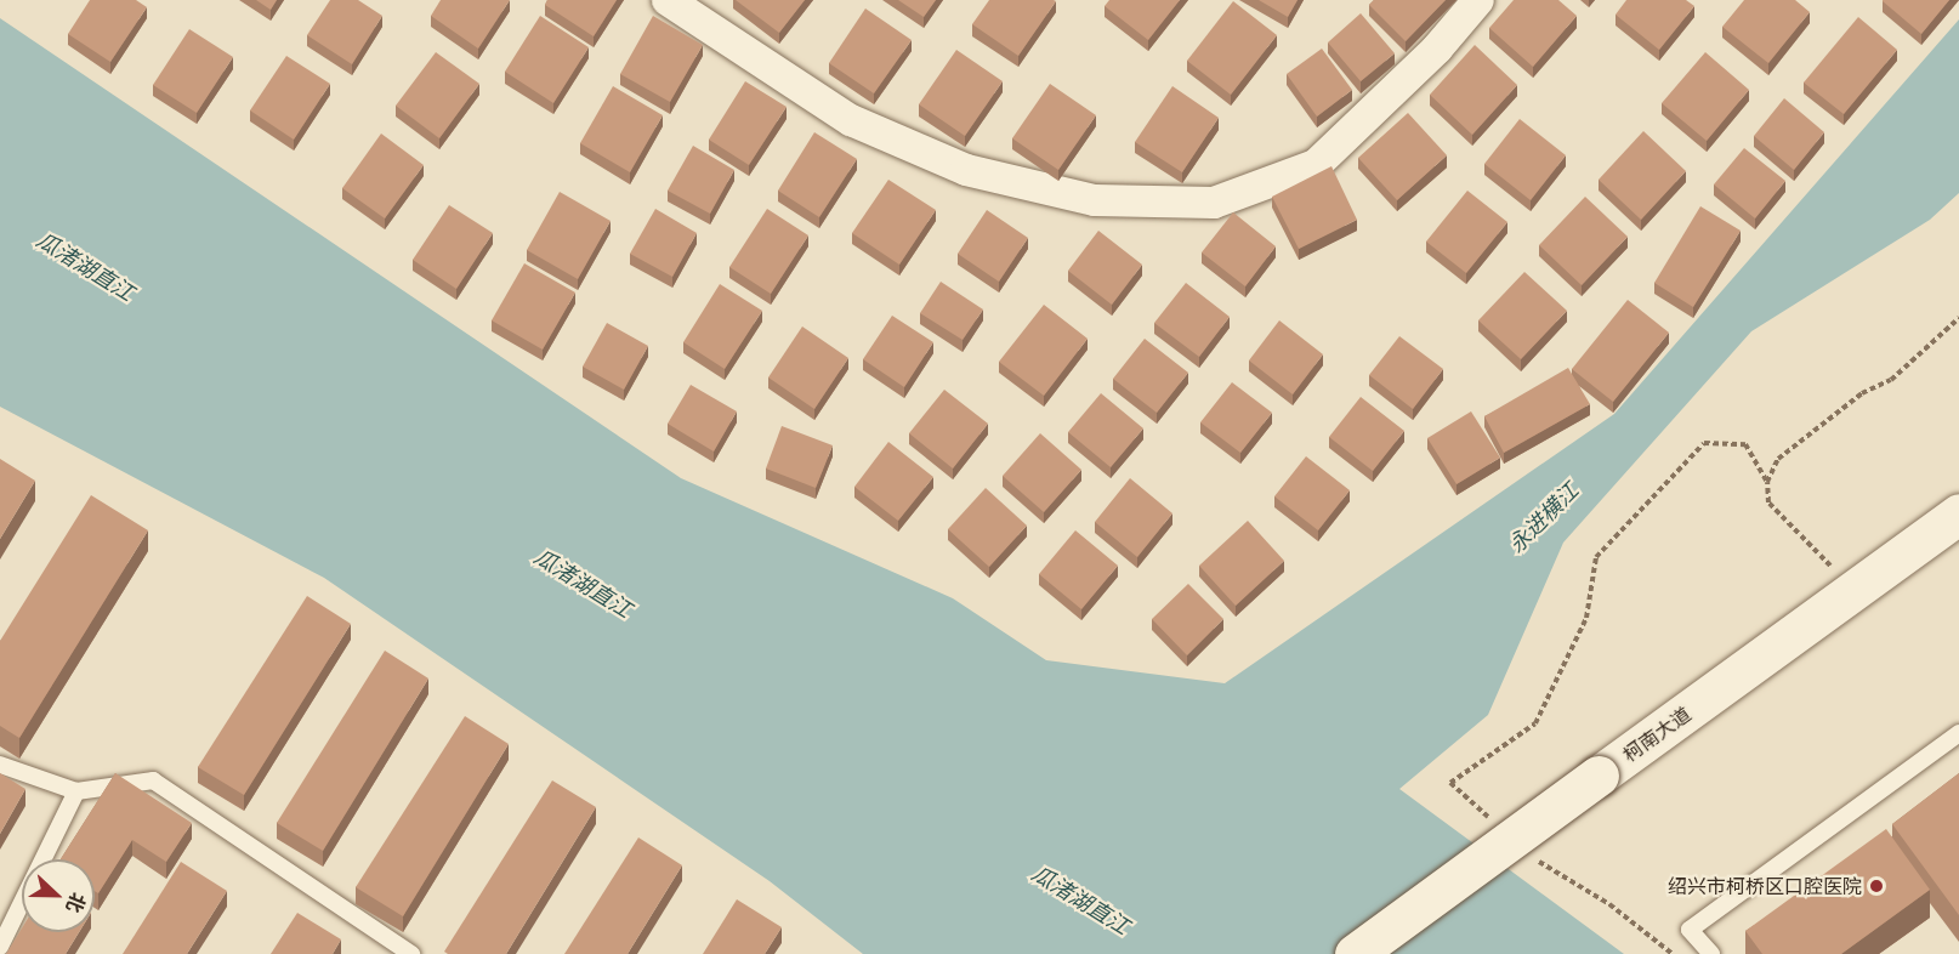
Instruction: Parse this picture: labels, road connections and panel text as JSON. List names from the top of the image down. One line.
{"streets":{"main road":["柯南大道"]},"water":["瓜渚湖直江","永进横江"],"places":["绍兴市柯桥区口腔医院"],"north":"right"}
